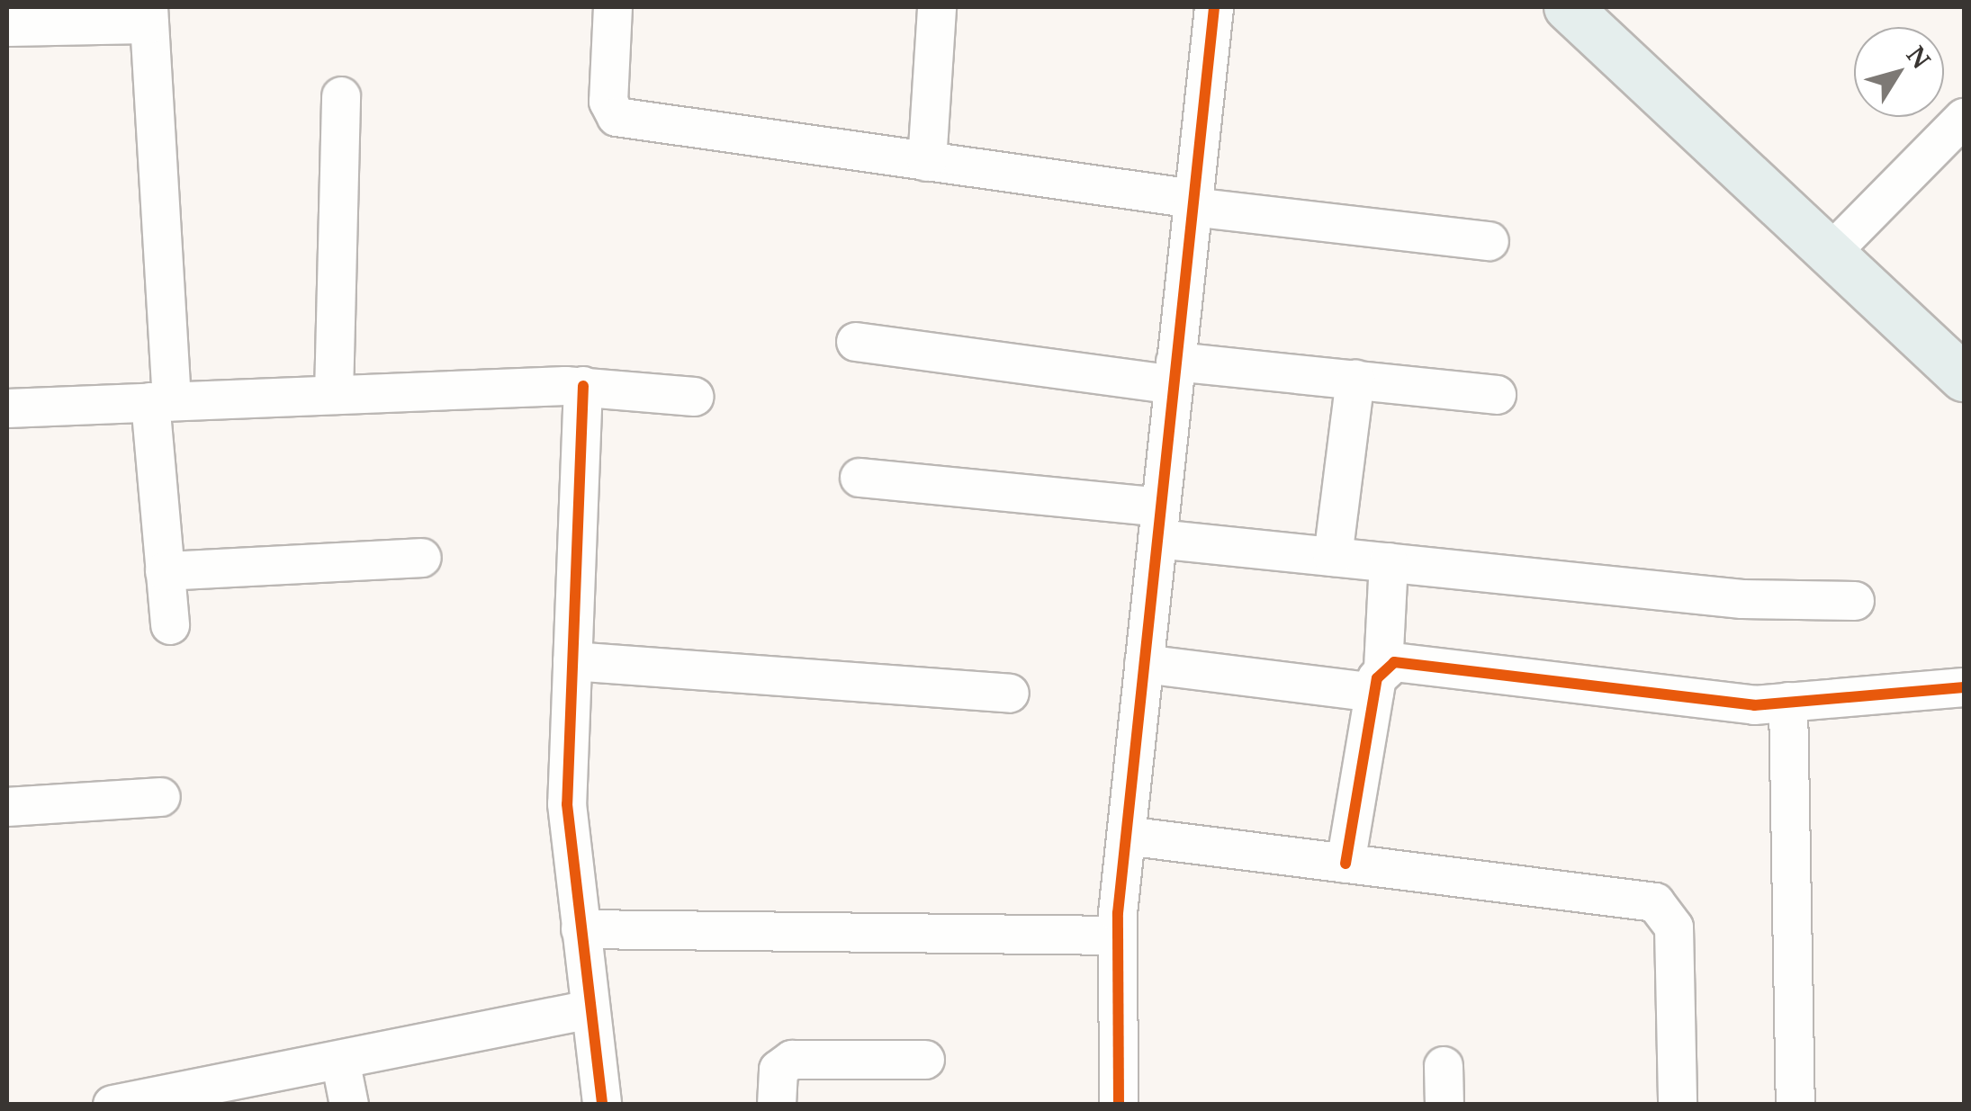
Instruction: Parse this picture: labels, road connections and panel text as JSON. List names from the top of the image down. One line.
{"north":"top right"}
